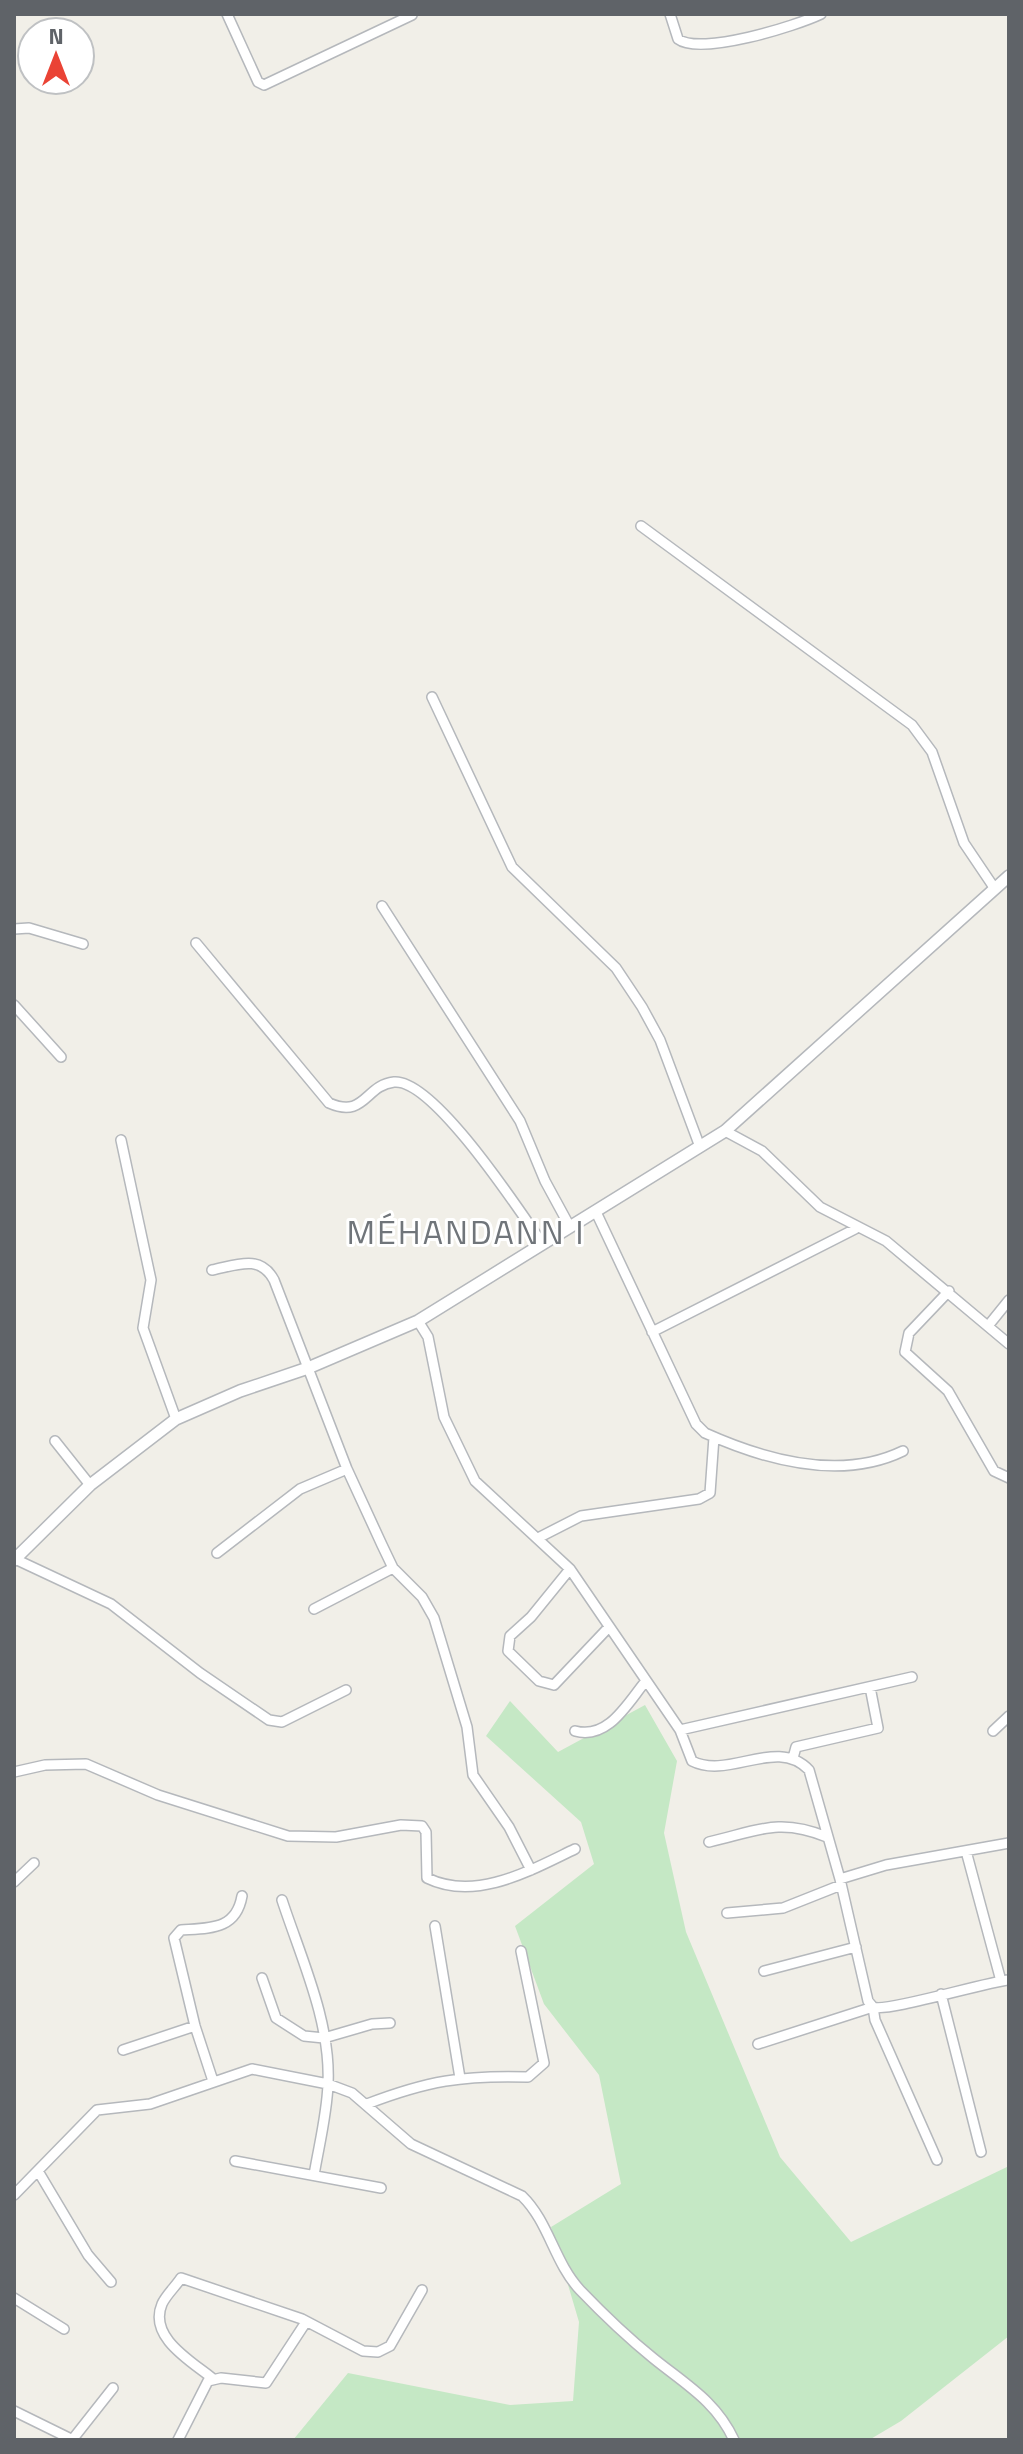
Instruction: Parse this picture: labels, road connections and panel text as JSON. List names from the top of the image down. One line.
{"districts":["MÉHANDANN I"],"north":"top"}
